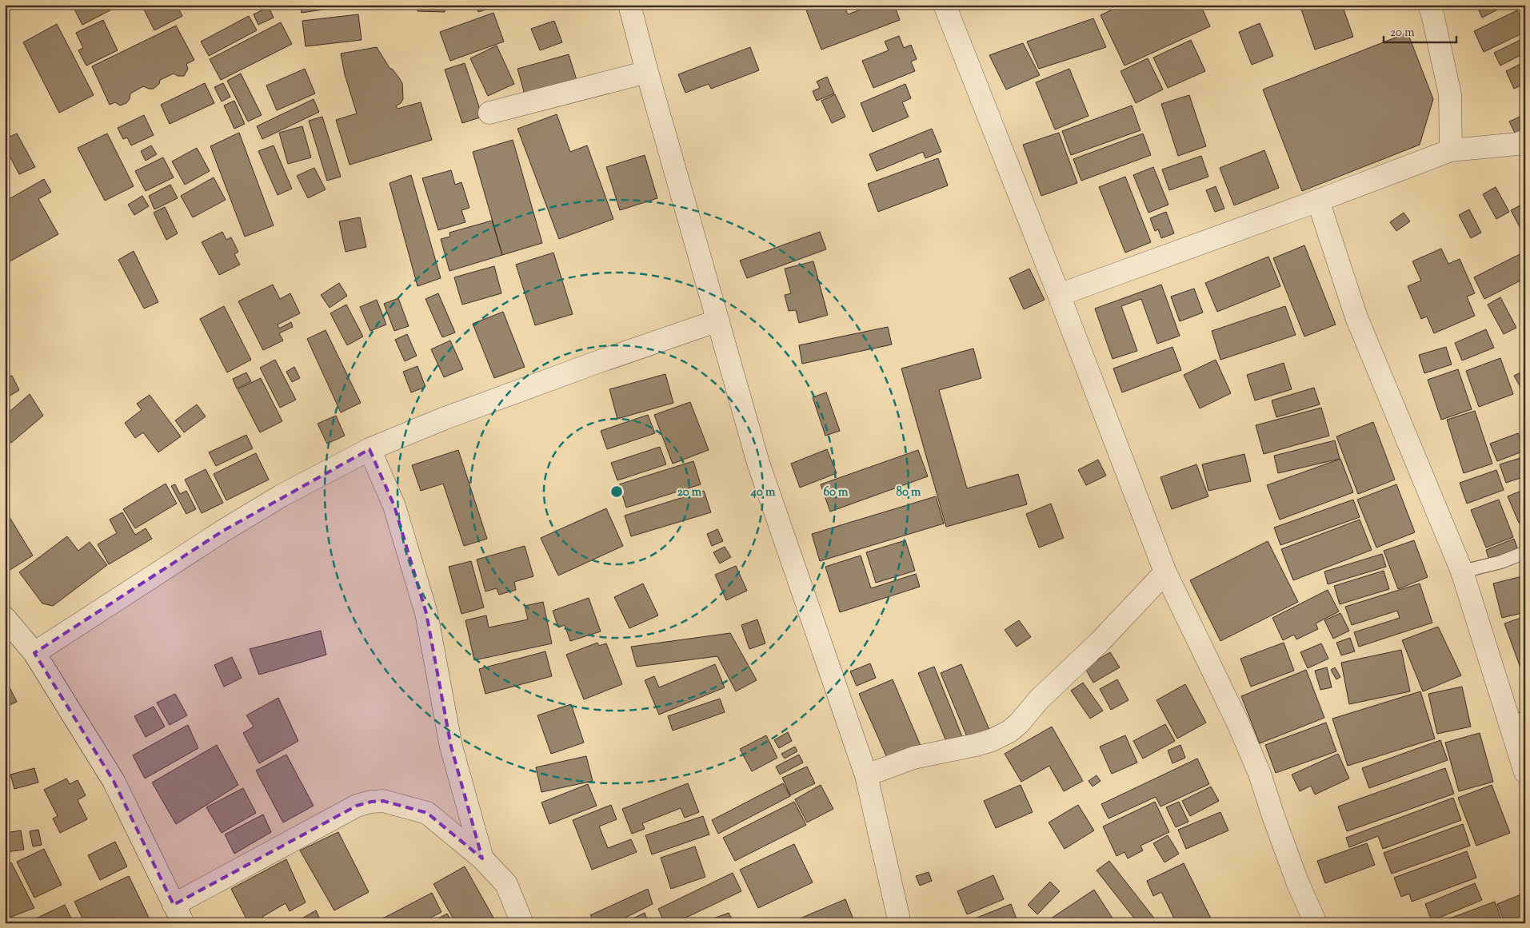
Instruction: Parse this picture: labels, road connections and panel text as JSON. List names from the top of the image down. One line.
{"scale_bar":"20 m","rings":["20 m","40 m","60 m","80 m"]}
